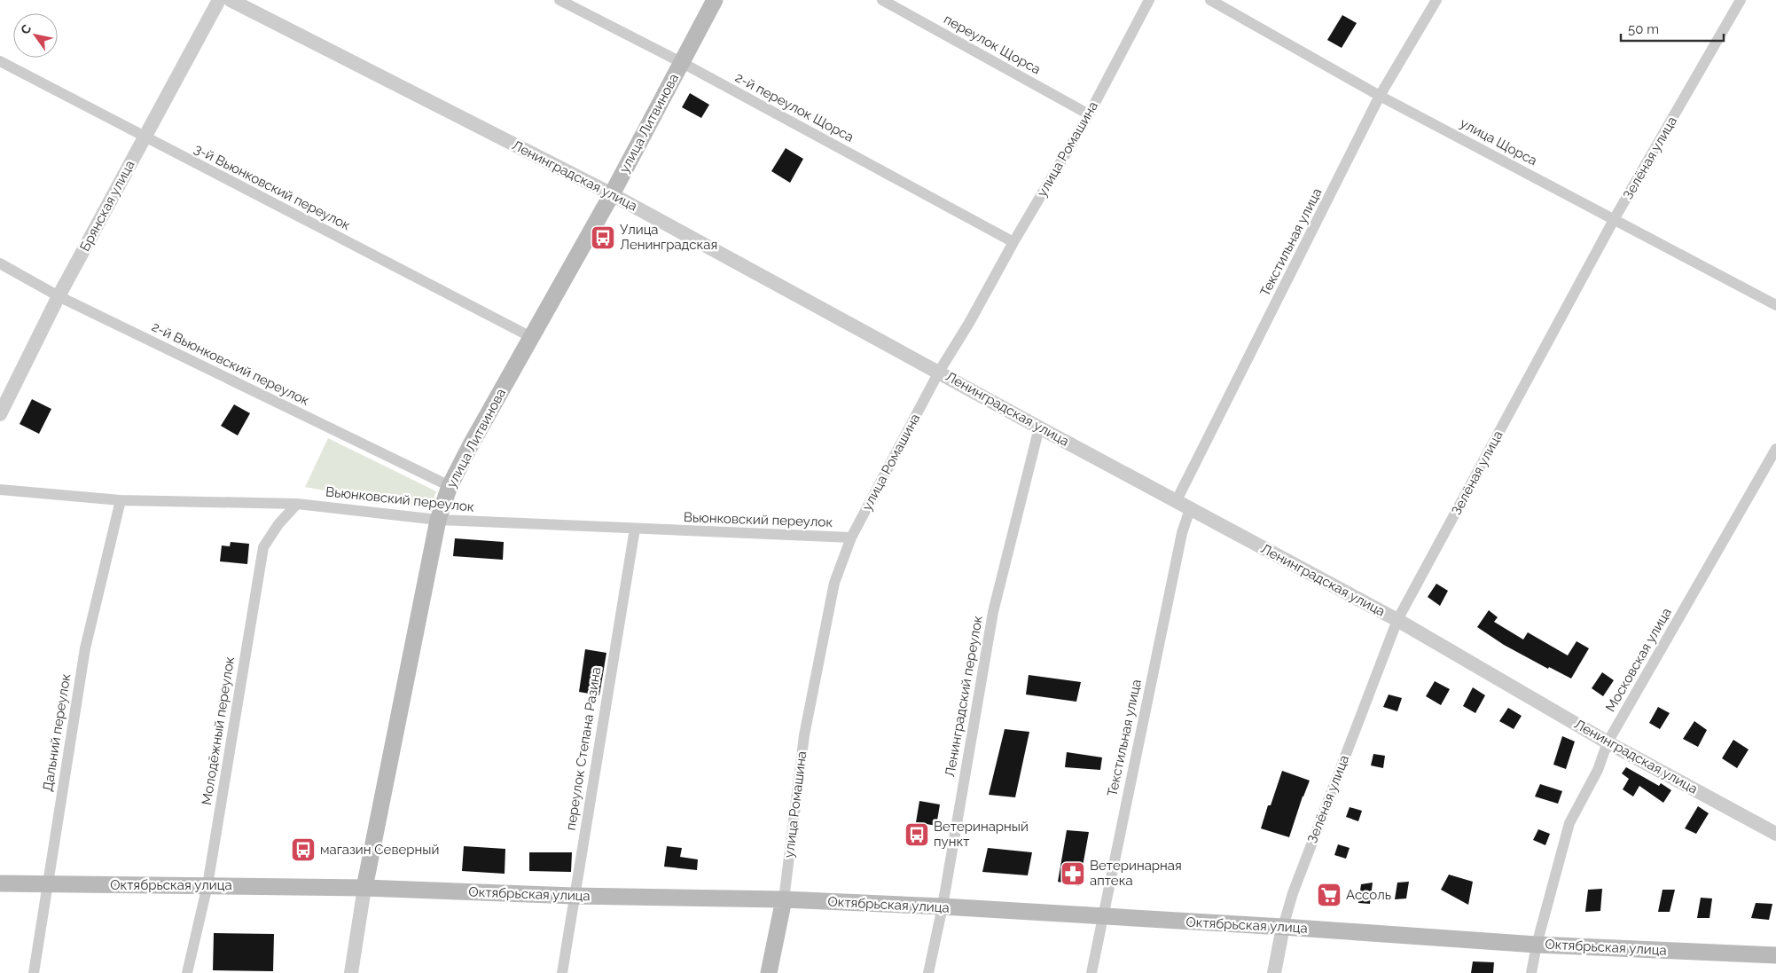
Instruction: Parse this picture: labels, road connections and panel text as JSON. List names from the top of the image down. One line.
{"streets":{"main road":["улица Литвинова","улица Ромашина","Октябрьская улица"],"street":["переулок Щорса","2-й переулок Щорса","улица Щорса","Зелёная улица","Ленинградская улица","3-й Вьюнковский переулок","Брянская улица","Текстильная улица","2-й Вьюнковский переулок","Вьюнковский переулок","Московская улица","Ленинградский переулок","Молодёжный переулок","Дальний переулок","переулок Степана Разина"]},"crossings":[["переулок Щорса","улица Ромашина"],["2-й переулок Щорса","улица Литвинова"],["2-й переулок Щорса","улица Ромашина"],["улица Литвинова","Ленинградская улица"],["улица Литвинова","3-й Вьюнковский переулок"],["улица Литвинова","2-й Вьюнковский переулок"],["улица Литвинова","Вьюнковский переулок"],["улица Литвинова","Октябрьская улица"],["улица Щорса","Зелёная улица"],["улица Щорса","Текстильная улица"],["улица Ромашина","Ленинградская улица"],["улица Ромашина","Вьюнковский переулок"],["улица Ромашина","Октябрьская улица"],["Зелёная улица","Ленинградская улица"],["Зелёная улица","Октябрьская улица"],["Ленинградская улица","Текстильная улица"],["Ленинградская улица","Московская улица"],["Ленинградская улица","Ленинградский переулок"],["3-й Вьюнковский переулок","Брянская улица"],["Брянская улица","2-й Вьюнковский переулок"],["Текстильная улица","Октябрьская улица"],["Вьюнковский переулок","Молодёжный переулок"],["Вьюнковский переулок","Дальний переулок"],["Вьюнковский переулок","переулок Степана Разина"],["Московская улица","Октябрьская улица"],["Ленинградский переулок","Октябрьская улица"],["Молодёжный переулок","Октябрьская улица"],["Дальний переулок","Октябрьская улица"],["переулок Степана Разина","Октябрьская улица"]],"places":{"bus stop":["Улица Ленинградская","Ветеринарный пункт","магазин Северный"],"pharmacy":["Ветеринарная аптека"],"supermarket":["Ассоль"]},"scale_bar":"50 m","north":"top left"}
